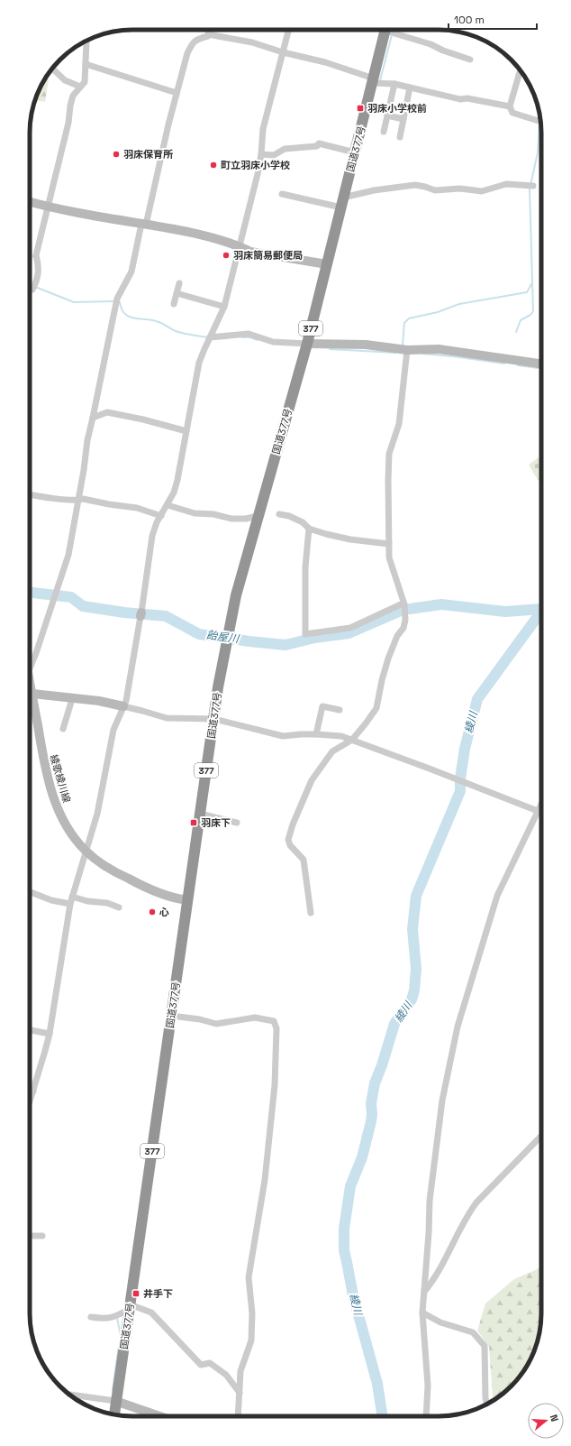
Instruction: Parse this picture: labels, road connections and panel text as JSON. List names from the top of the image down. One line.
{"streets":{"highway":["国道377号","377"],"street":["綾歌綾川線"]},"crossings":[["国道377号","綾歌綾川線"]],"water":["飴屋川","綾川"],"places":{"transit":["羽床小学校前","羽床下","井手下"],"other":["羽床保育所","町立羽床小学校","羽床簡易郵便局","心"]},"scale_bar":"100 m","north":"right"}
